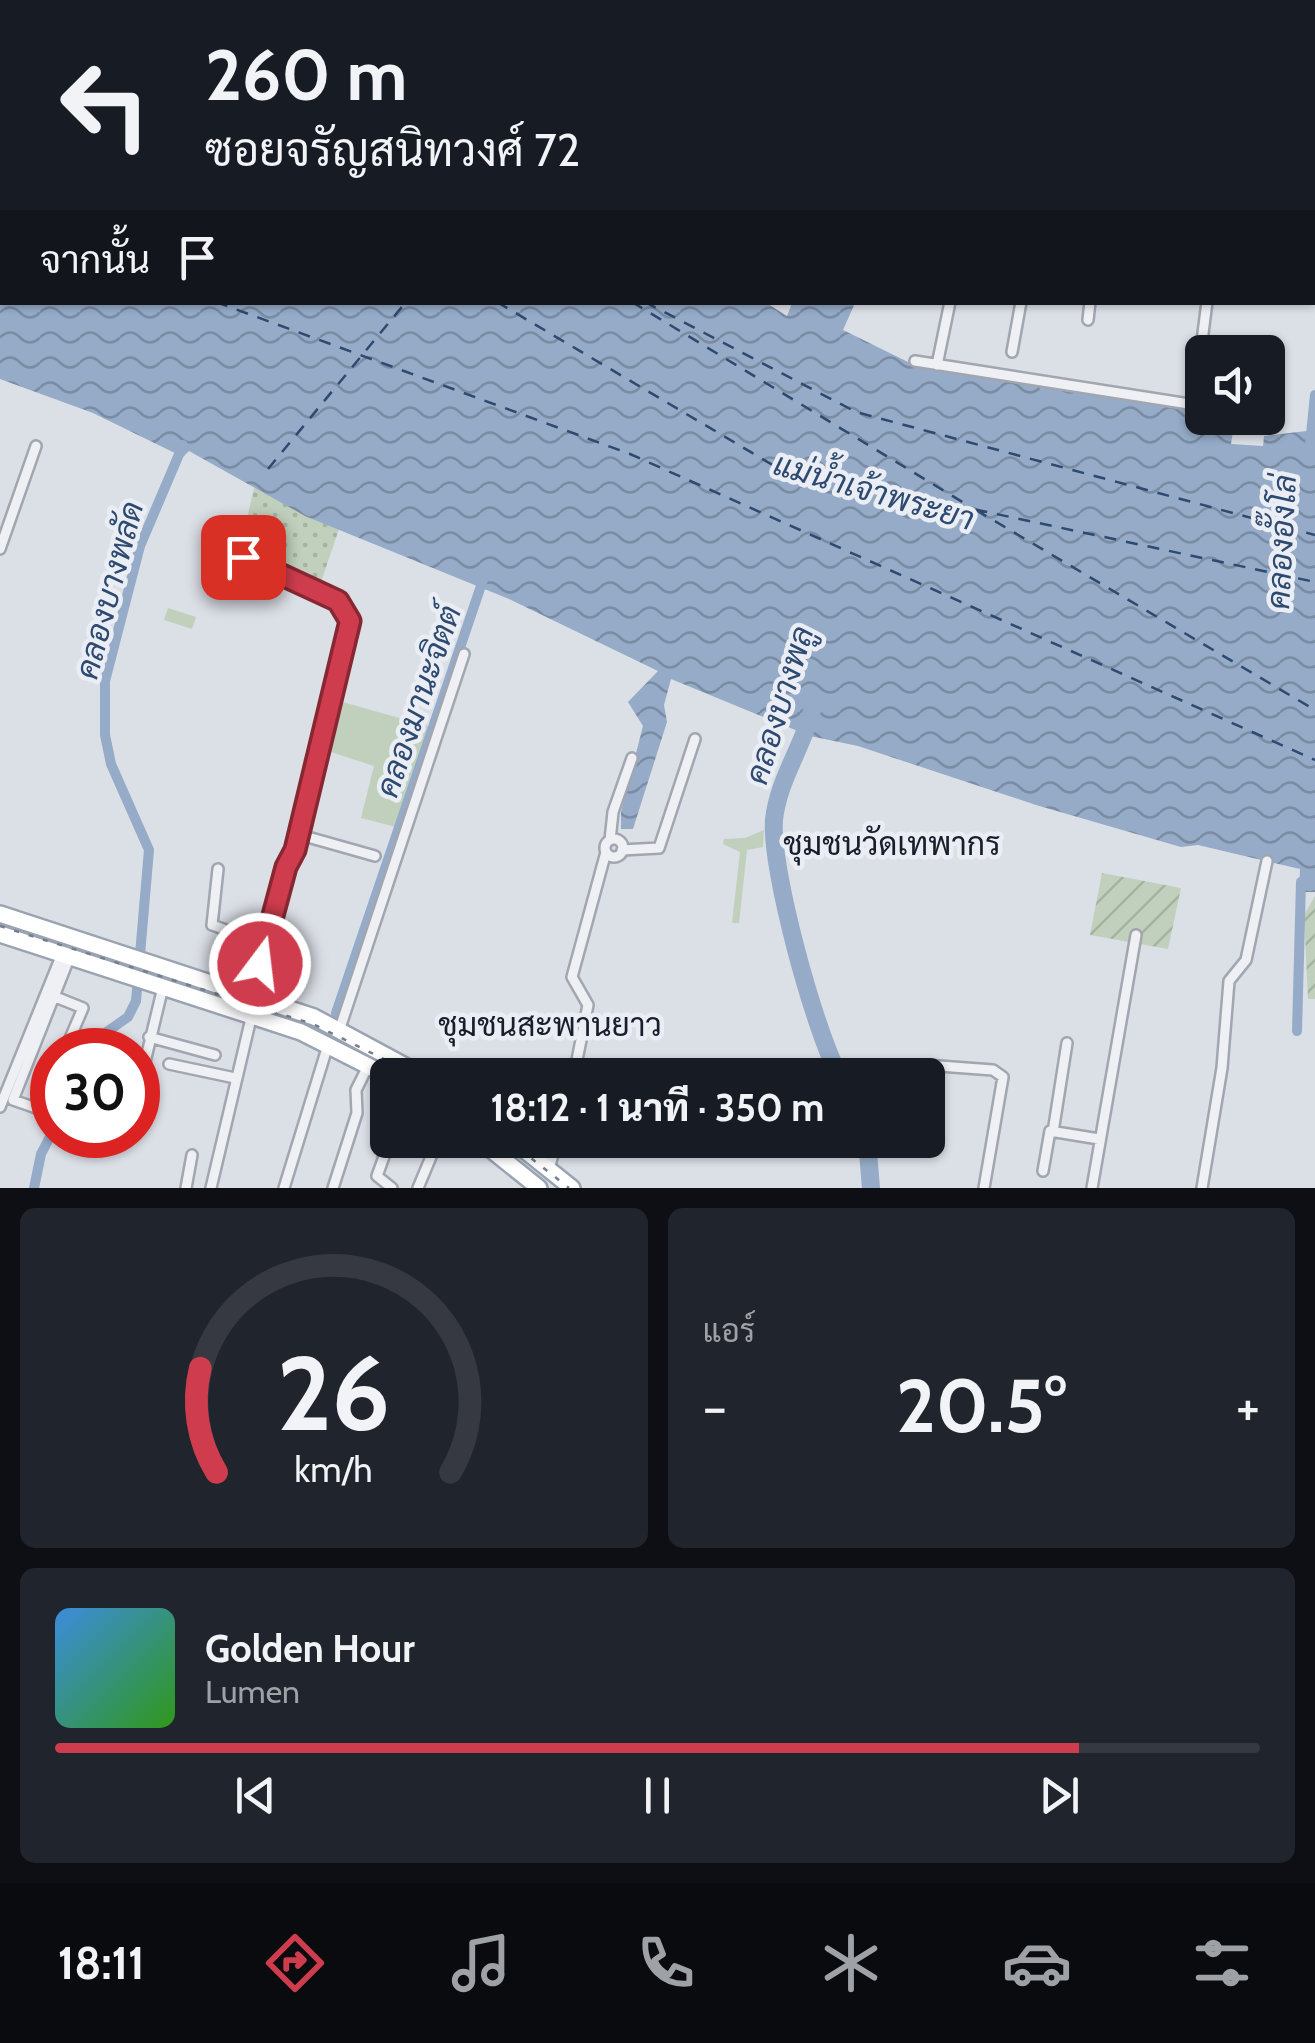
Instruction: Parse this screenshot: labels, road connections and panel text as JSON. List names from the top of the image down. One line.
{"districts":["ชุมชนวัดเทพากร","ชุมชนสะพานยาว"],"water":["แม่น้ำเจ้าพระยา","คลองอั๊งโล่","คลองบางพลัด","คลองมานะจิตต์","คลองบางพลู"],"page":{"turn":["260 m","ซอยจรัญสนิทวงศ์ 72"],"then":"จากนั้น","limit":"30","trip":"18:12 · 1 นาที · 350 m","tile":"แอร์","heat":["−","20.5°","+"],"song":["Golden Hour","Lumen"],"tabs":"18:11","gauge":["26","km/h"]}}
